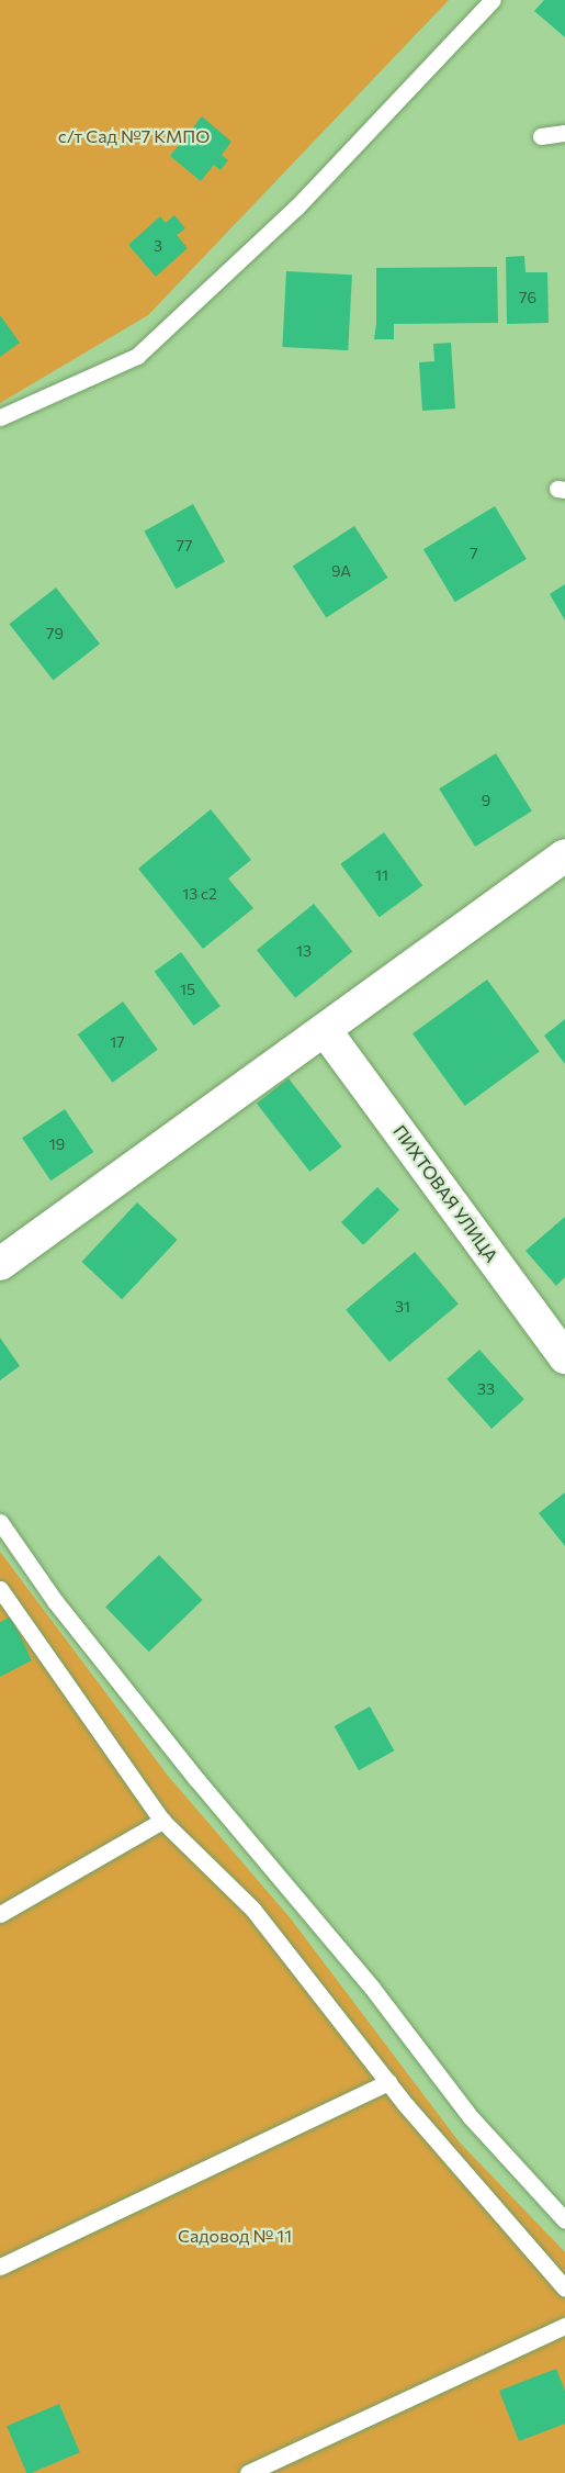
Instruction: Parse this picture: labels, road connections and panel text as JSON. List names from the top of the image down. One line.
{"streets":{"street":["ПИХТОВАЯ УЛИЦА"]},"parks":["с/т Сад №7 КМПО","Садовод № 11"],"house_numbers":["3","76","77","7","9А","79","9","11","13 с2","13","15","17","19","31","33"]}
